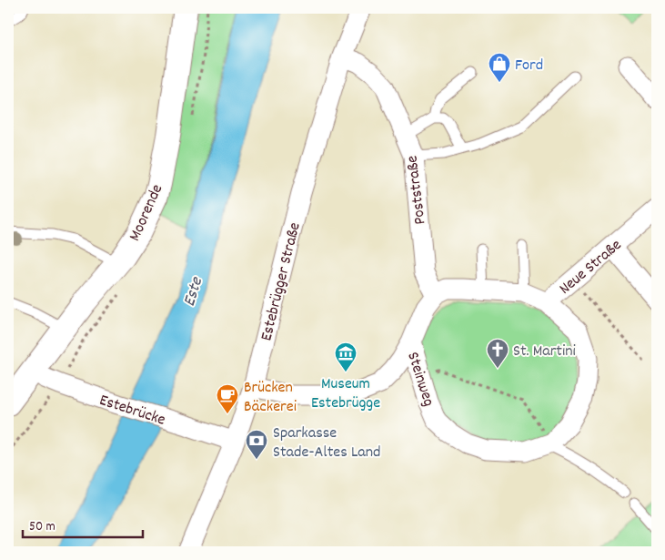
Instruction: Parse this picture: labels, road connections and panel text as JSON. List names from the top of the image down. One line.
{"streets":{"street":["Poststraße","Moorende","Neue Straße","Estebrügger Straße","Steinweg","Estebrücke"]},"crossings":[["Poststraße","Neue Straße"],["Poststraße","Estebrügger Straße"],["Moorende","Estebrücke"],["Neue Straße","Steinweg"],["Estebrügger Straße","Steinweg"],["Estebrügger Straße","Estebrücke"]],"water":["Este"],"places":{"shop":["Ford"],"church":["St. Martini"],"museum":["Museum Estebrügge"],"cafe":["Brücken Bäckerei"],"bank":["Sparkasse Stade-Altes Land"]},"scale_bar":"50 m"}
